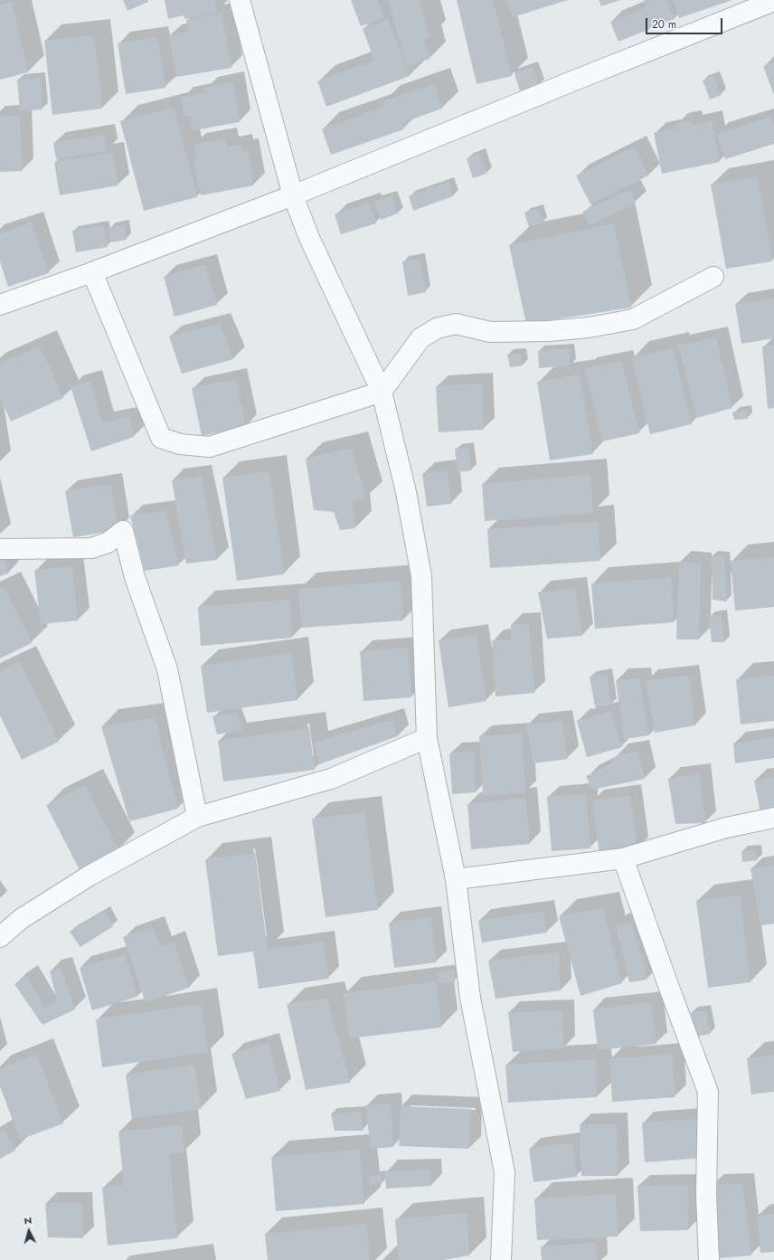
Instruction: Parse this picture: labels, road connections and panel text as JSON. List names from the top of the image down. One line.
{"scale_bar":"20 m","north":"top"}
